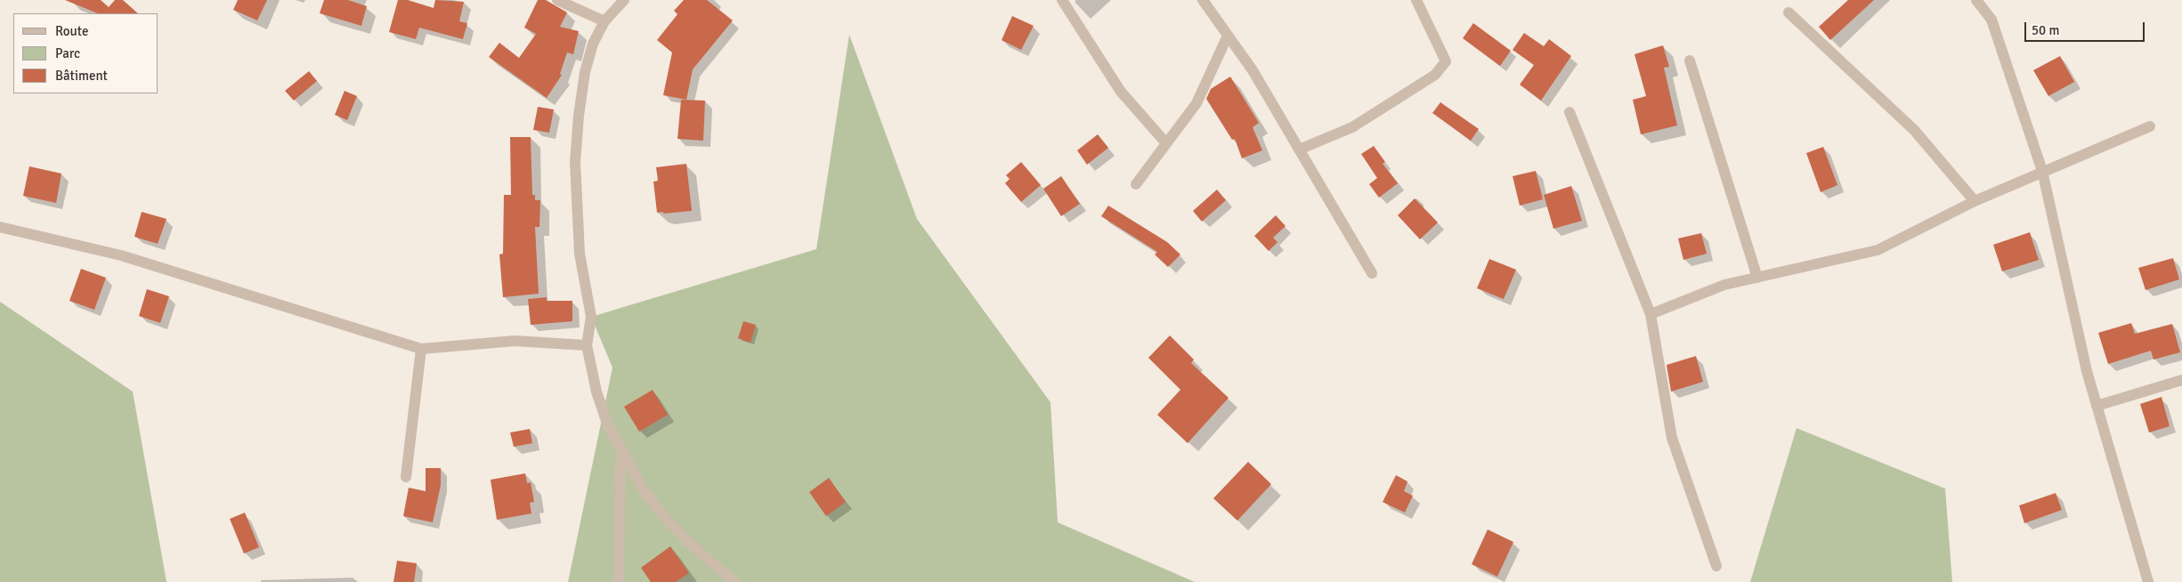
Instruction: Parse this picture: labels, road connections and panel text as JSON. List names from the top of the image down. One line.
{"legend":["Route","Parc","Bâtiment"],"scale_bar":"50 m"}
